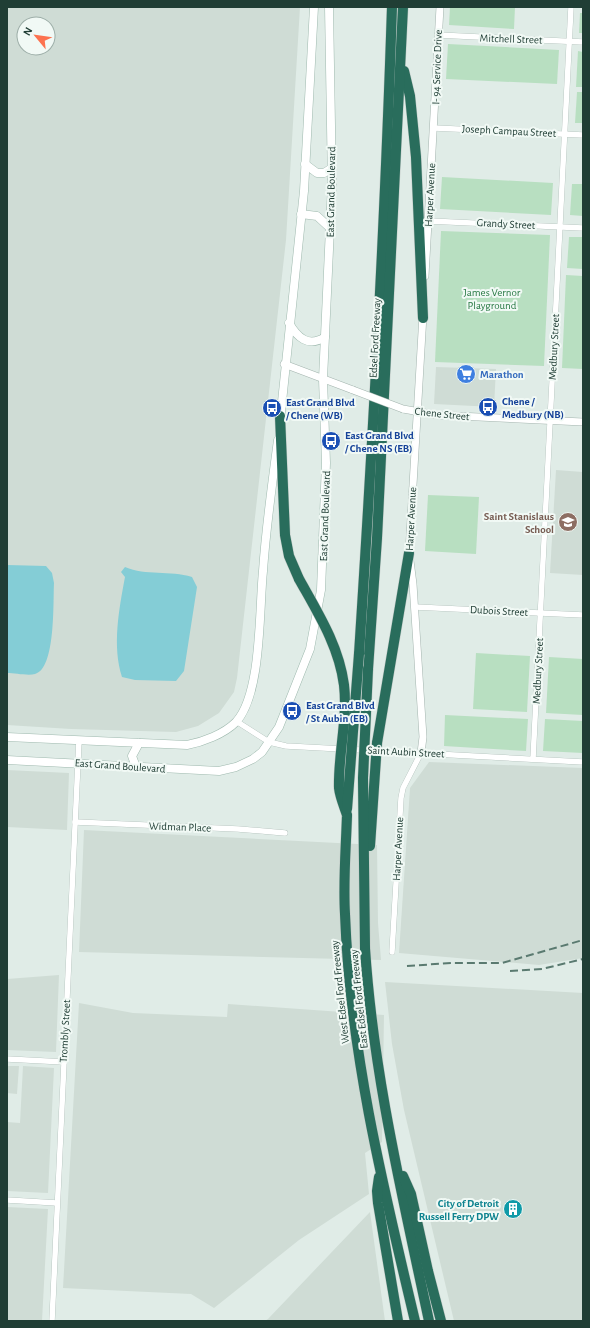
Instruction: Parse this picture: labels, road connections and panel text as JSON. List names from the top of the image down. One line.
{"streets":{"highway":["Edsel Ford Freeway","West Edsel Ford Freeway","East Edsel Ford Freeway"],"main road":["East Grand Boulevard"],"street":["Mitchell Street","I- 94 Service Drive","Joseph Campau Street","Harper Avenue","Grandy Street","Medbury Street","Chene Street","Dubois Street","Saint Aubin Street","Widman Place","Trombly Street"]},"crossings":[["Mitchell Street","I- 94 Service Drive"],["Mitchell Street","Medbury Street"],["I- 94 Service Drive","Joseph Campau Street"],["I- 94 Service Drive","Harper Avenue"],["Joseph Campau Street","Harper Avenue"],["Joseph Campau Street","Medbury Street"],["East Grand Boulevard","Chene Street"],["East Grand Boulevard","Saint Aubin Street"],["East Grand Boulevard","Trombly Street"],["Harper Avenue","Grandy Street"],["Harper Avenue","Chene Street"],["Harper Avenue","Dubois Street"],["Harper Avenue","Saint Aubin Street"],["Grandy Street","Medbury Street"],["Edsel Ford Freeway","West Edsel Ford Freeway"],["Edsel Ford Freeway","East Edsel Ford Freeway"],["Medbury Street","Chene Street"],["Medbury Street","Dubois Street"],["Medbury Street","Saint Aubin Street"],["Widman Place","Trombly Street"]],"parks":["James Vernor Playground"],"places":{"supermarket":["Marathon"],"bus stop":["Chene / Medbury (NB)","East Grand Blvd / Chene (WB)","East Grand Blvd / Chene NS (EB)","East Grand Blvd / St Aubin (EB)"],"school or university":["Saint Stanislaus School"],"building":["City of Detroit Russell Ferry DPW"]},"north":"top left"}
